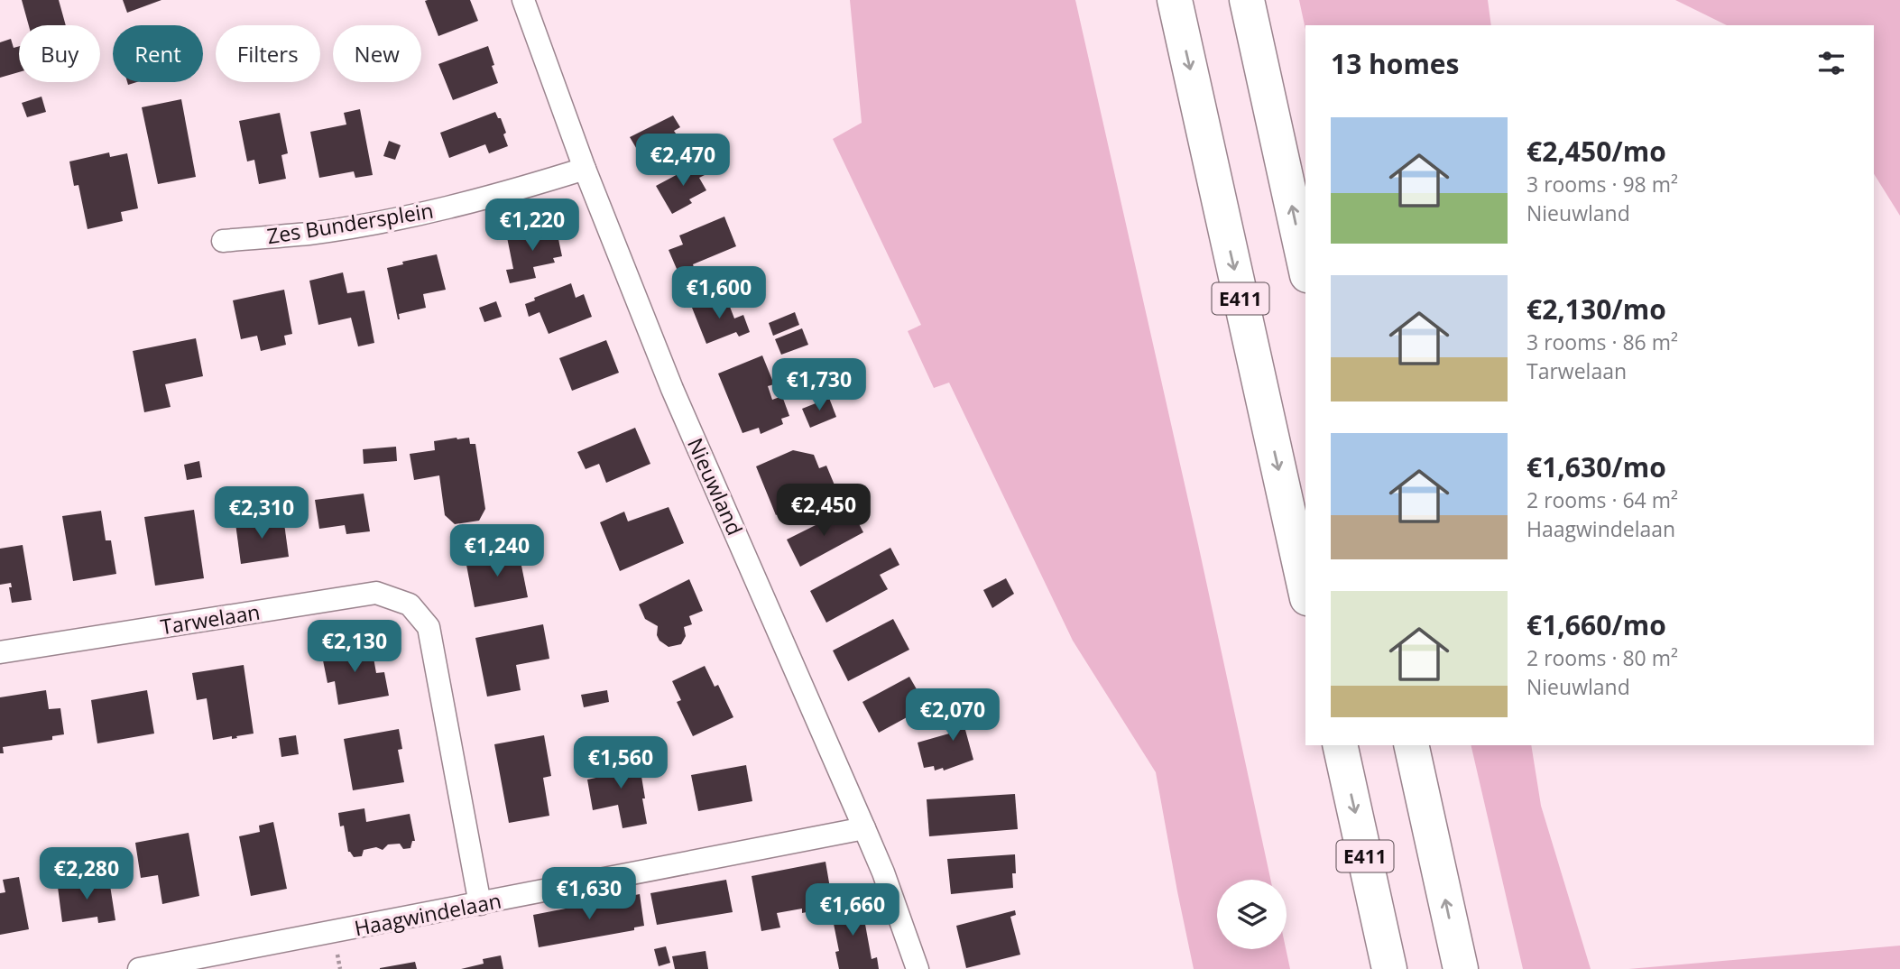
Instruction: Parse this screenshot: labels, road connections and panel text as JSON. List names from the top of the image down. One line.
{"streets":{"highway":["E411"],"street":["Zes Bundersplein","Nieuwland","Tarwelaan","Haagwindelaan"]},"crossings":[["Zes Bundersplein","Nieuwland"],["Nieuwland","Haagwindelaan"],["Tarwelaan","Haagwindelaan"]],"page":{"chip":["Buy","Rent","Filters","New"],"heading":"13 homes","list":[{"name":"€2,450/mo","note":"3 rooms · 98 m² · Nieuwland"},{"name":"€2,130/mo","note":"3 rooms · 86 m² · Tarwelaan"},{"name":"€1,630/mo","note":"2 rooms · 64 m² · Haagwindelaan"},{"name":"€1,660/mo","note":"2 rooms · 80 m² · Nieuwland"}],"price":["€2,470","€1,220","€1,600","€1,730","€2,450","€2,310","€1,240","€2,130","€2,070","€1,560","€2,280","€1,630","€1,660"]}}
